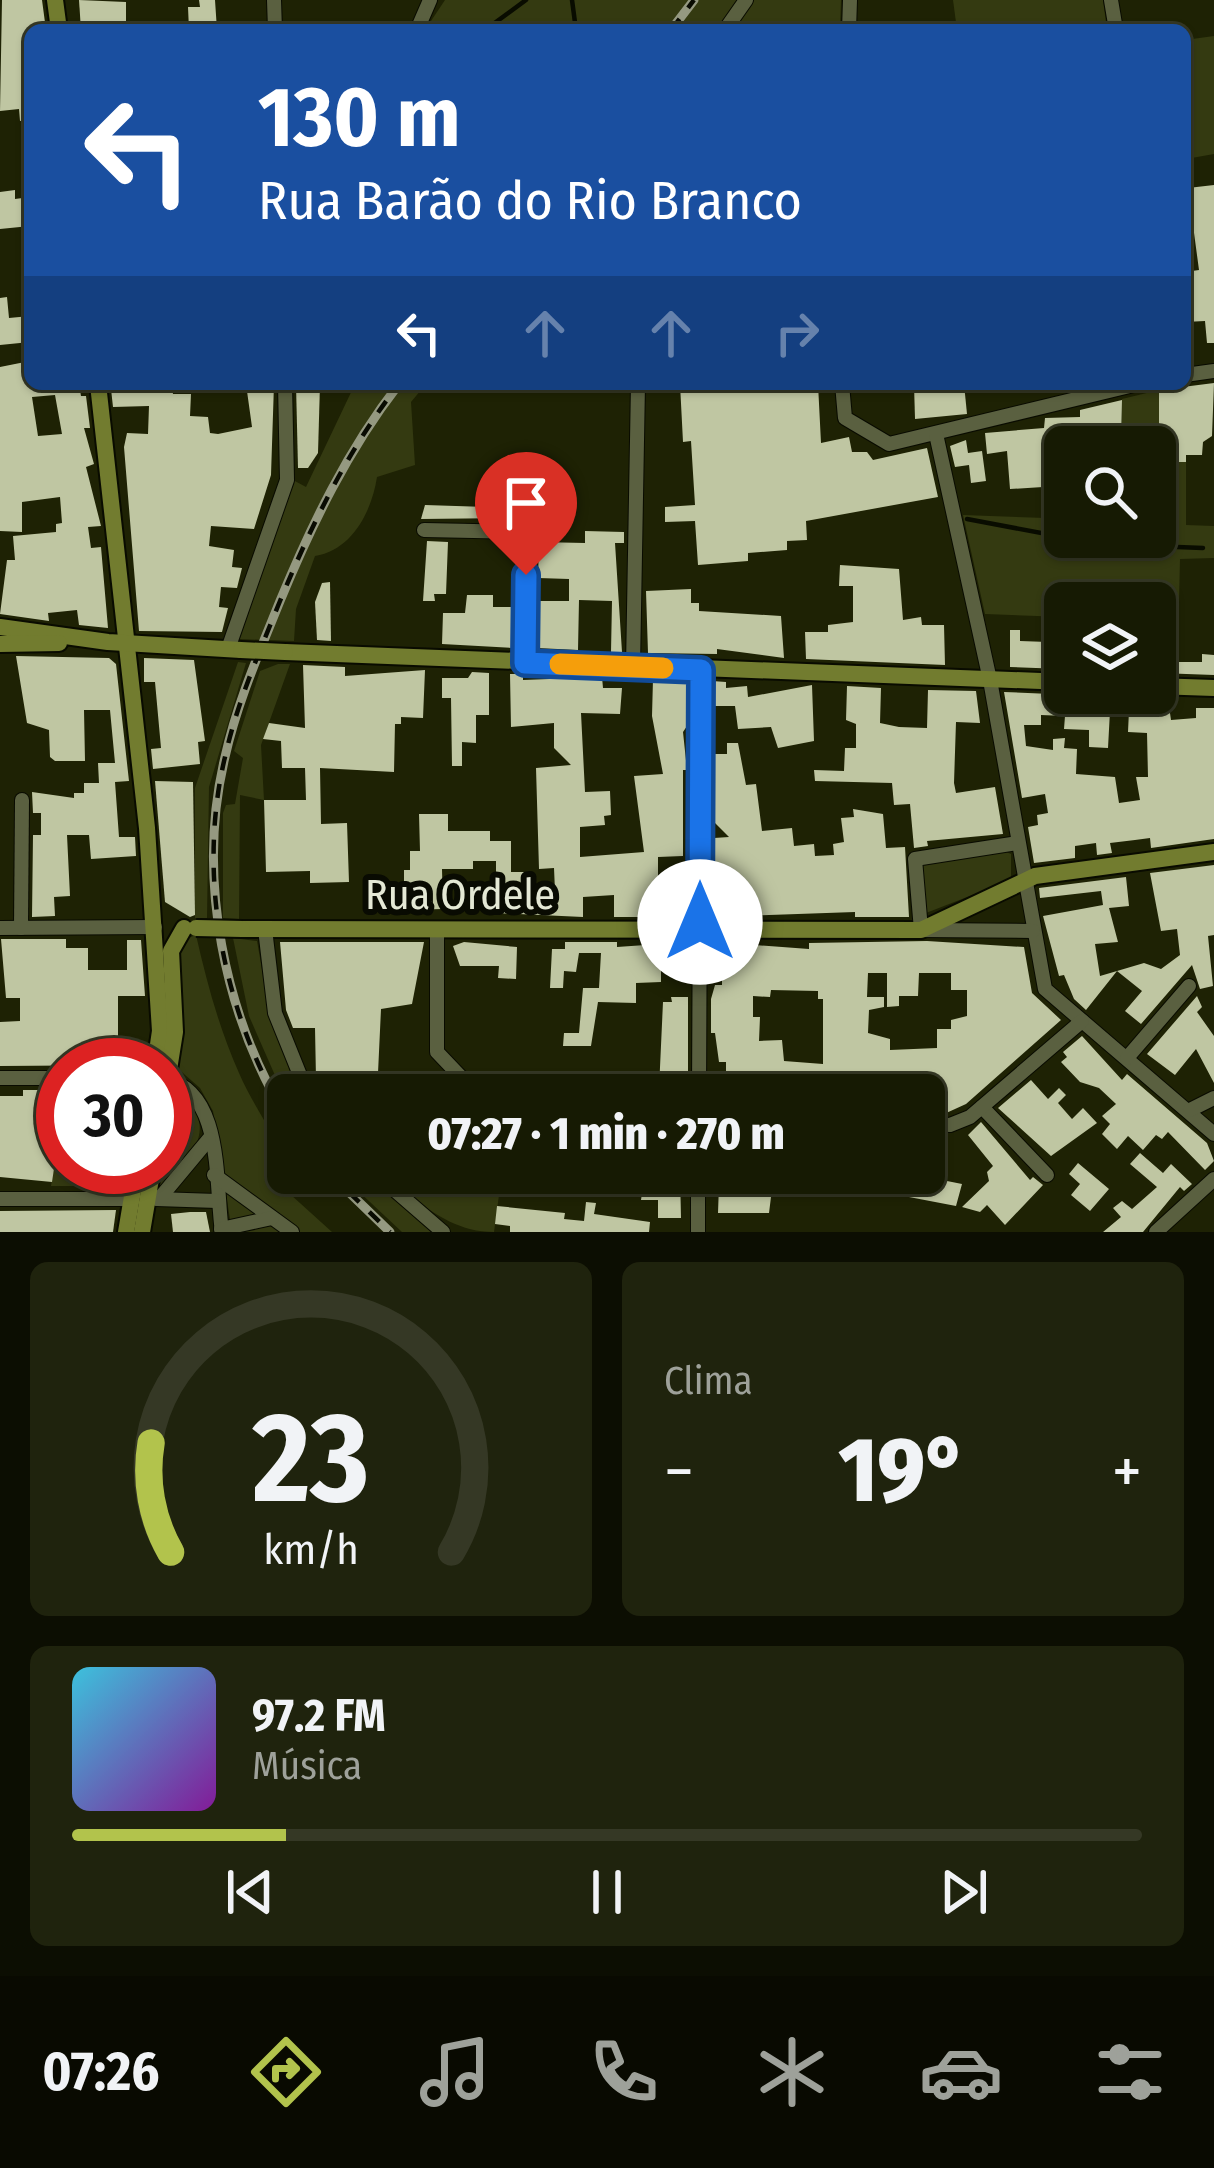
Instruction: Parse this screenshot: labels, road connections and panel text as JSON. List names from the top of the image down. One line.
{"streets":{"main road":["Rua Ordele"]},"page":{"turn":["130 m","Rua Barão do Rio Branco"],"limit":"30","trip":"07:27 · 1 min · 270 m","tile":"Clima","heat":["−","19°","+"],"song":["97.2 FM","Música"],"tabs":"07:26","gauge":["23","km/h"]}}
